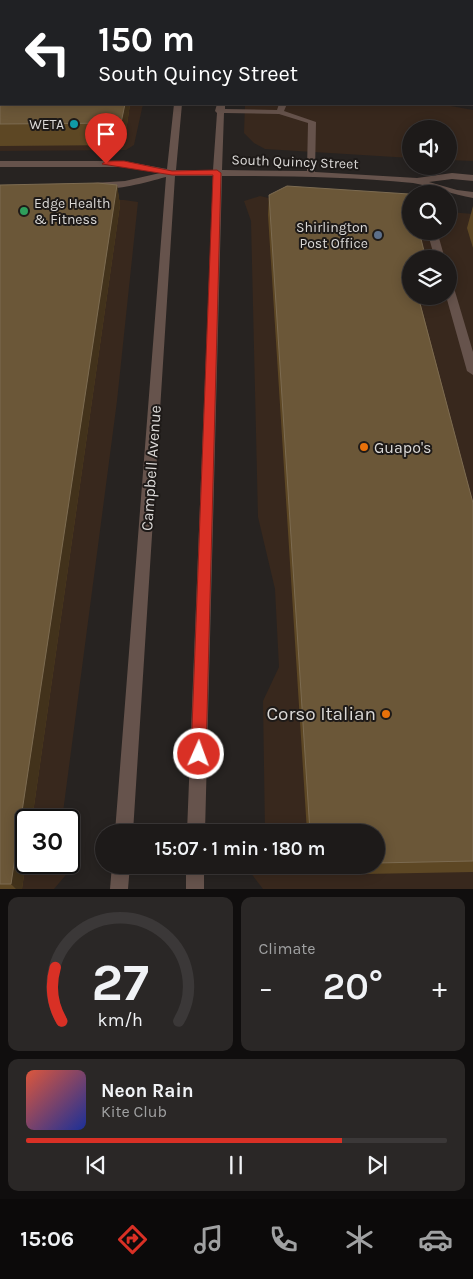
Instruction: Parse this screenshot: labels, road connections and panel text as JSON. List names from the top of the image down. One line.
{"streets":{"street":["South Quincy Street","Campbell Avenue"]},"crossings":[["South Quincy Street","Campbell Avenue"]],"places":["WETA","Edge Health & Fitness","Shirlington Post Office","Guapo's","Corso Italian"],"page":{"turn":["150 m","South Quincy Street"],"limit":"30","trip":"15:07 · 1 min · 180 m","tile":"Climate","heat":["−","20°","+"],"song":["Neon Rain","Kite Club"],"tabs":"15:06","gauge":["27","km/h"]}}
